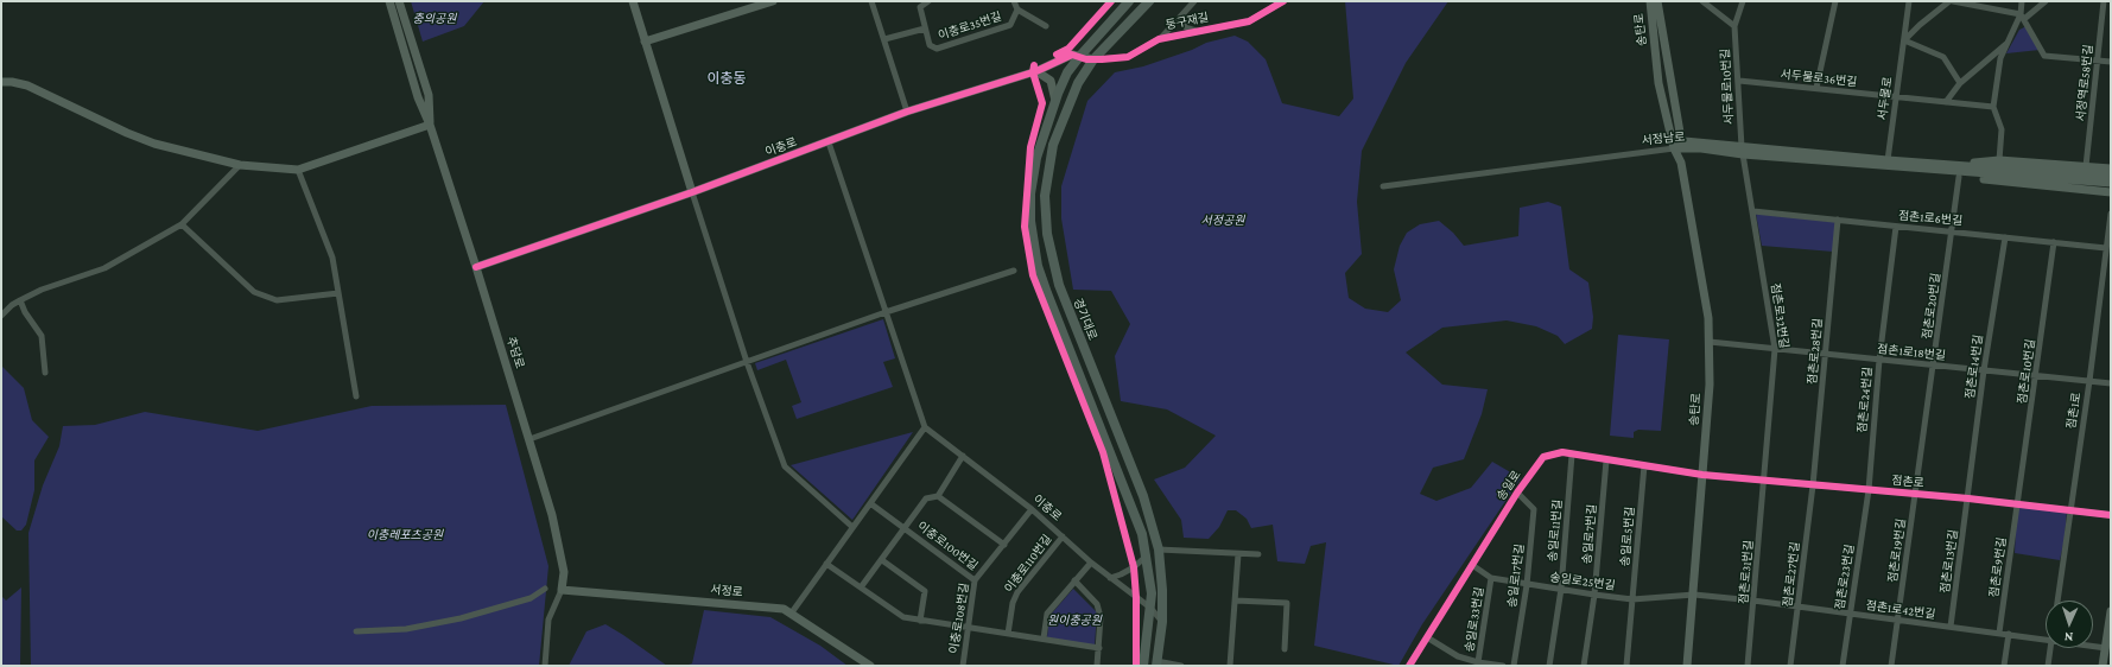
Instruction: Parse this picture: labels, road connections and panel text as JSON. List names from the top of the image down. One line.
{"streets":{"main road":["경기대로"],"street":["둥구재길","이충로35번길","송탄로","서두물로36번길","서정역로58번길","서두물로10번길","서두물로","서정남로","이충로","점촌1로6번길","점촌로20번길","점촌로32번길","점촌로28번길","추담로","점촌1로18번길","점촌로14번길","점촌로10번길","점촌로24번길","점촌1로","점촌로","송일로","송일로11번길","송일로7번길","송일로5번길","이충로100번길","점촌로19번길","점촌로13번길","이충로110번길","점촌로9번길","점촌로31번길","점촌로27번길","송일로17번길","점촌로23번길","송일로25번길","서정로","점촌1로42번길","이충로108번길","송일로33번길"]},"crossings":[["둥구재길","이충로"],["둥구재길","경기대로"],["송탄로","서정남로"],["송탄로","점촌1로18번길"],["송탄로","점촌로"],["송탄로","송일로"],["송탄로","송일로25번길"],["송탄로","점촌1로42번길"],["서두물로36번길","서두물로10번길"],["서두물로36번길","서두물로"],["서두물로10번길","서정남로"],["서두물로10번길","점촌로32번길"],["서두물로","서정남로"],["서정남로","점촌로32번길"],["이충로","경기대로"],["이충로","추담로"],["이충로","이충로100번길"],["이충로","이충로110번길"],["이충로","이충로108번길"],["점촌1로6번길","점촌로20번길"],["점촌1로6번길","점촌로32번길"],["점촌1로6번길","점촌로28번길"],["점촌1로6번길","점촌로14번길"],["점촌1로6번길","점촌로10번길"],["점촌1로6번길","점촌로24번길"],["점촌1로6번길","점촌1로"],["점촌로20번길","점촌1로18번길"],["점촌로20번길","점촌로"],["점촌로20번길","점촌로19번길"],["점촌로32번길","점촌1로18번길"],["점촌로32번길","점촌로"],["점촌로32번길","점촌로31번길"],["점촌로28번길","점촌1로18번길"],["점촌로28번길","점촌로"],["점촌로28번길","점촌로27번길"],["추담로","서정로"],["점촌1로18번길","점촌로14번길"],["점촌1로18번길","점촌로10번길"],["점촌1로18번길","점촌로24번길"],["점촌1로18번길","점촌1로"],["점촌로14번길","점촌로"],["점촌로14번길","점촌로13번길"],["점촌로10번길","점촌로"],["점촌로10번길","점촌로9번길"],["점촌로24번길","점촌로"],["점촌로24번길","점촌로23번길"],["점촌1로","점촌로"],["점촌로","송일로"],["점촌로","점촌로19번길"],["점촌로","점촌로13번길"],["점촌로","점촌로9번길"],["점촌로","점촌로31번길"],["점촌로","점촌로27번길"],["점촌로","점촌로23번길"],["송일로","송일로11번길"],["송일로","송일로7번길"],["송일로","송일로5번길"],["송일로","송일로17번길"],["송일로","송일로25번길"],["송일로","송일로33번길"],["송일로11번길","송일로25번길"],["송일로7번길","송일로25번길"],["송일로5번길","송일로25번길"],["이충로100번길","이충로108번길"],["점촌로19번길","점촌1로42번길"],["점촌로13번길","점촌1로42번길"],["점촌로9번길","점촌1로42번길"],["점촌로31번길","점촌1로42번길"],["점촌로27번길","점촌1로42번길"],["송일로17번길","송일로25번길"],["점촌로23번길","점촌1로42번길"],["송일로25번길","점촌1로42번길"],["송일로25번길","송일로33번길"]],"districts":["이충동"],"parks":["충의공원","서정공원","이충레포츠공원","원이충공원"],"north":"bottom"}
